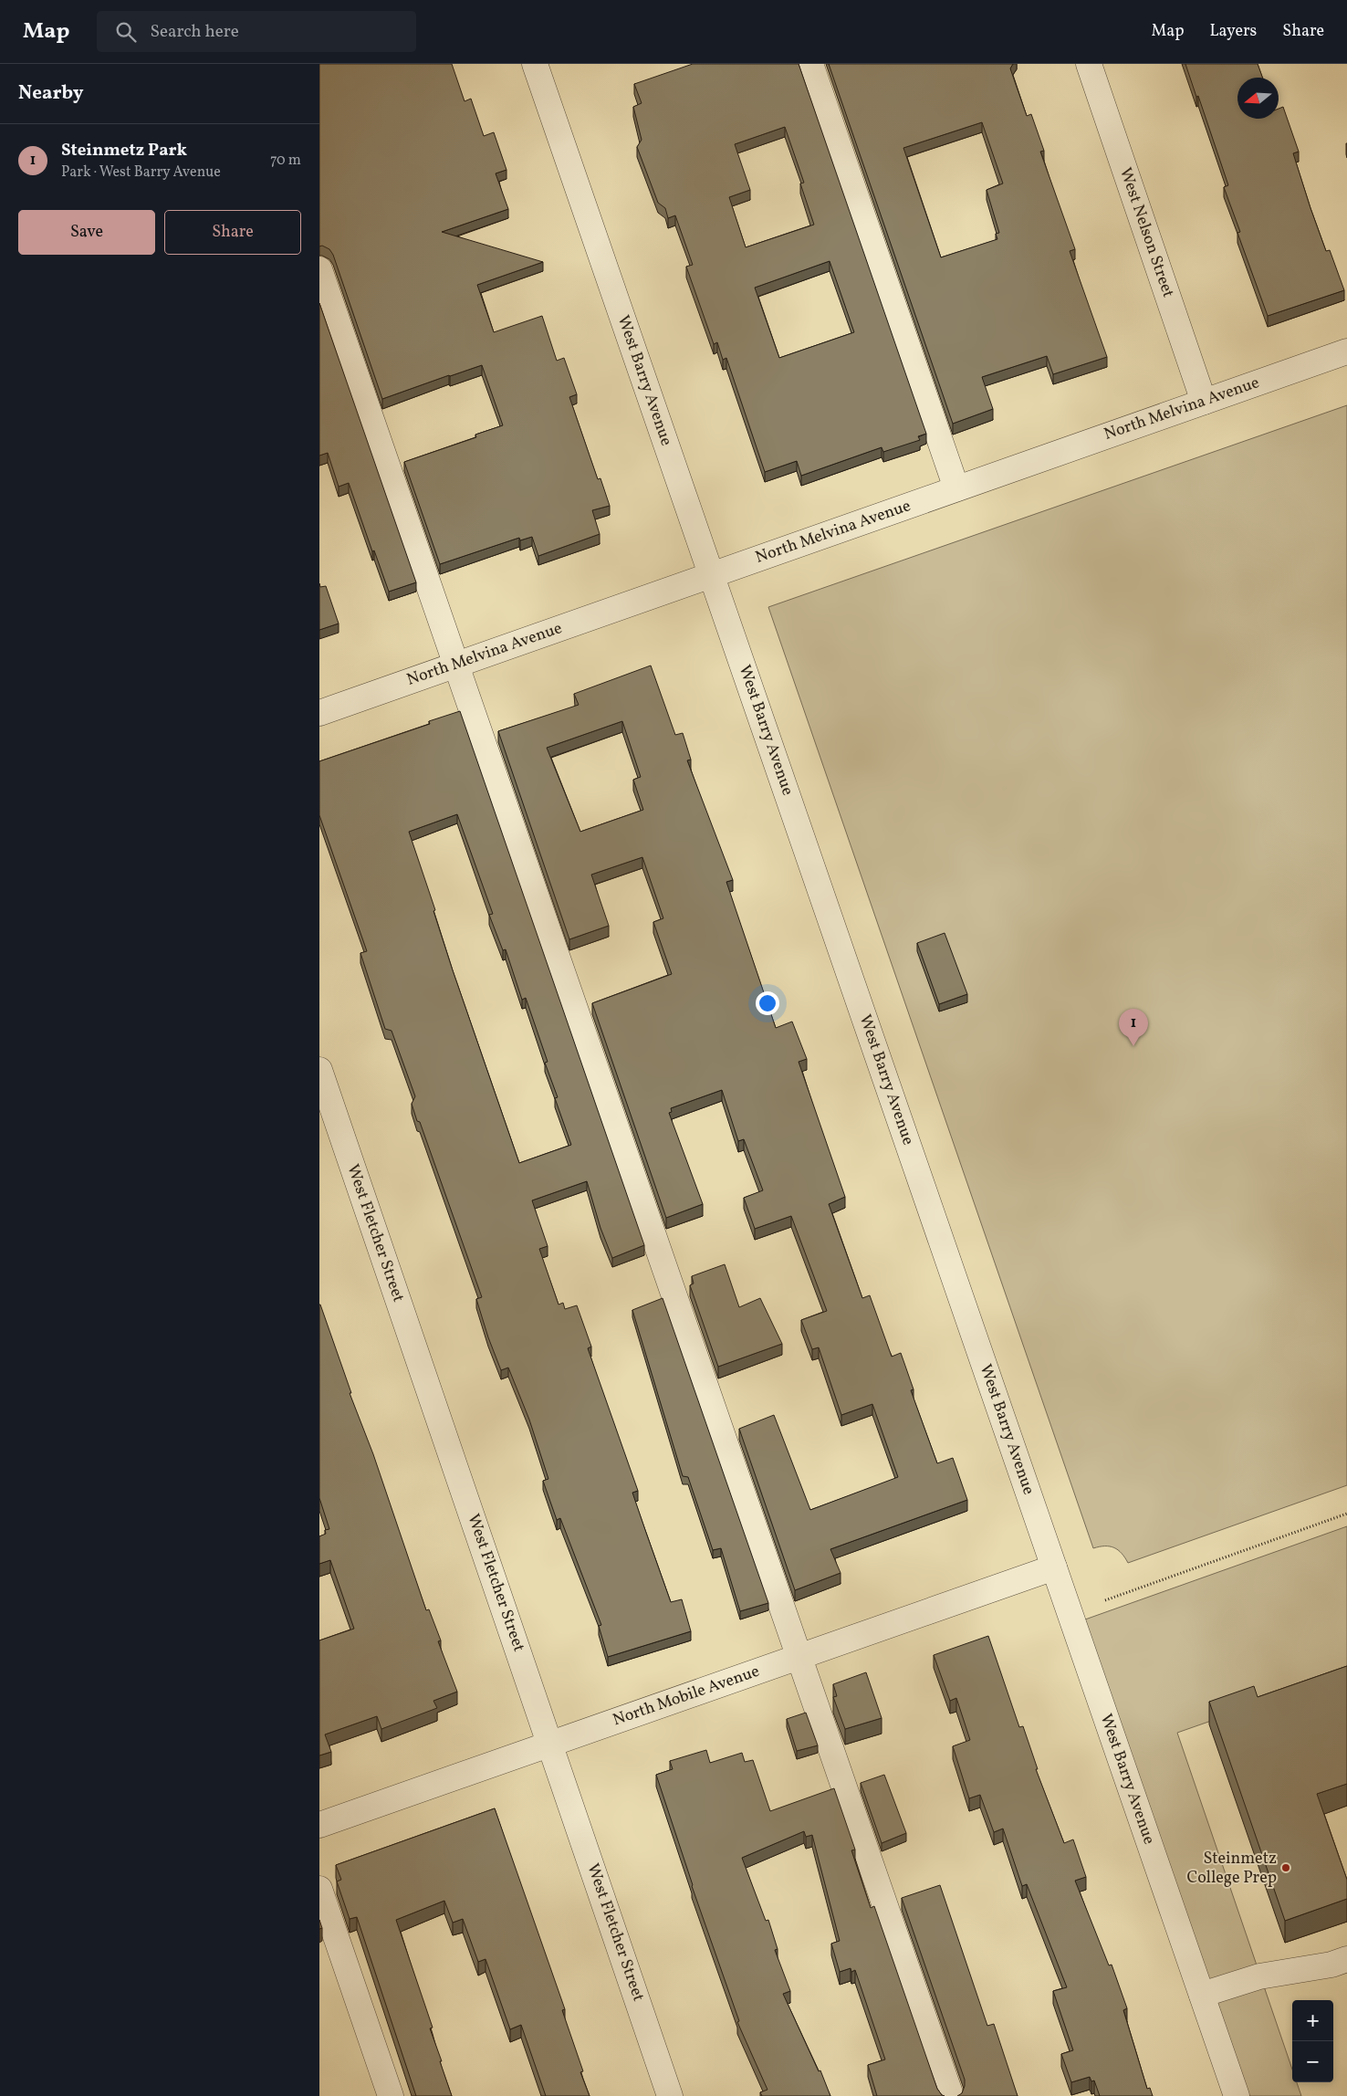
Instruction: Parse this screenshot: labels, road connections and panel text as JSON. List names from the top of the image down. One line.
{"streets":{"street":["West Nelson Street","West Barry Avenue","North Melvina Avenue","West Fletcher Street","North Mobile Avenue"]},"crossings":[["West Nelson Street","North Melvina Avenue"],["West Barry Avenue","North Melvina Avenue"],["West Barry Avenue","North Mobile Avenue"],["West Fletcher Street","North Mobile Avenue"]],"places":["Steinmetz College Prep"],"north":"left","page":{"header":"Map","search":"Search here","nav":["Map","Layers","Share"],"heading":"Nearby","list":[{"mark":"1","name":"Steinmetz Park","note":"Park · West Barry Avenue","value":"70 m"}],"buttons":["Save","Share"],"pins":"1","map_buttons":["+","−"]}}
